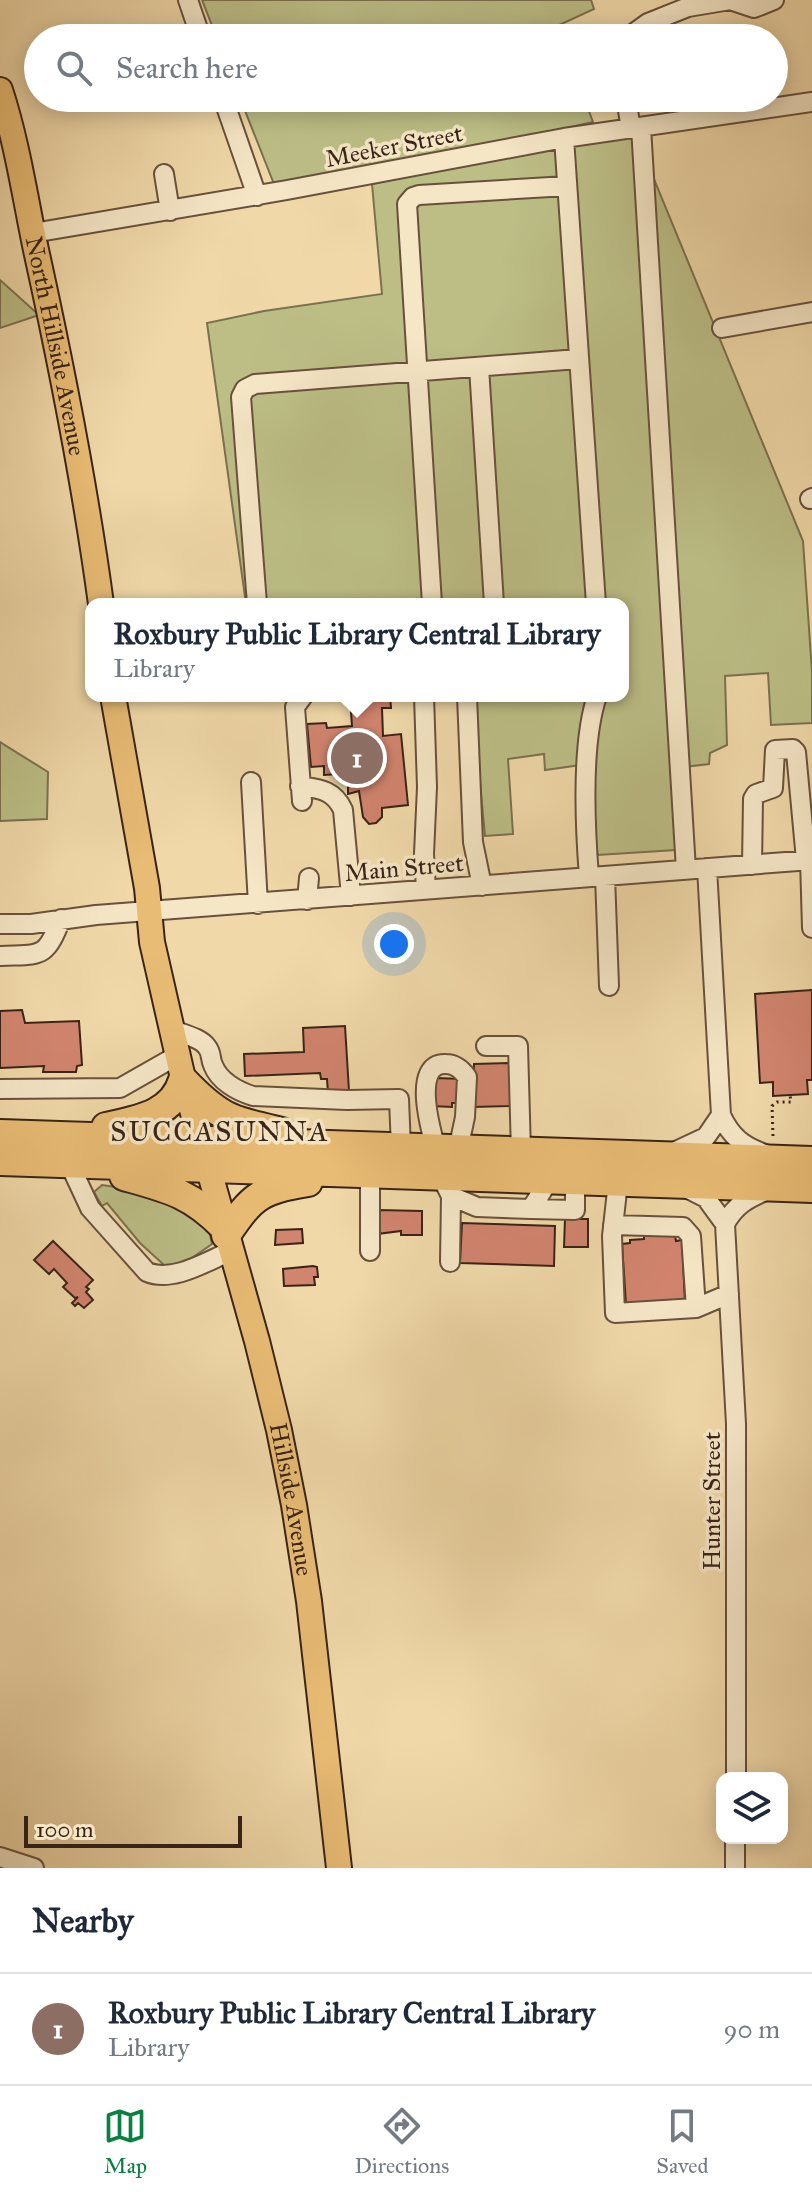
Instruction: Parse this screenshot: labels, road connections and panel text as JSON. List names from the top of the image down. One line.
{"streets":{"main road":["North Hillside Avenue","Hillside Avenue"],"street":["Meeker Street","Main Street","Hunter Street"]},"crossings":[["Meeker Street","North Hillside Avenue"]],"districts":["SUCCASUNNA"],"scale_bar":"100 m","page":{"search":"Search here","popup":["Roxbury Public Library Central Library","Library"],"pins":"1","scale":"100 m","heading":"Nearby","list":[{"mark":"1","name":"Roxbury Public Library Central Library","note":"Library","value":"90 m"}],"nav":["Map","Directions","Saved"]}}
